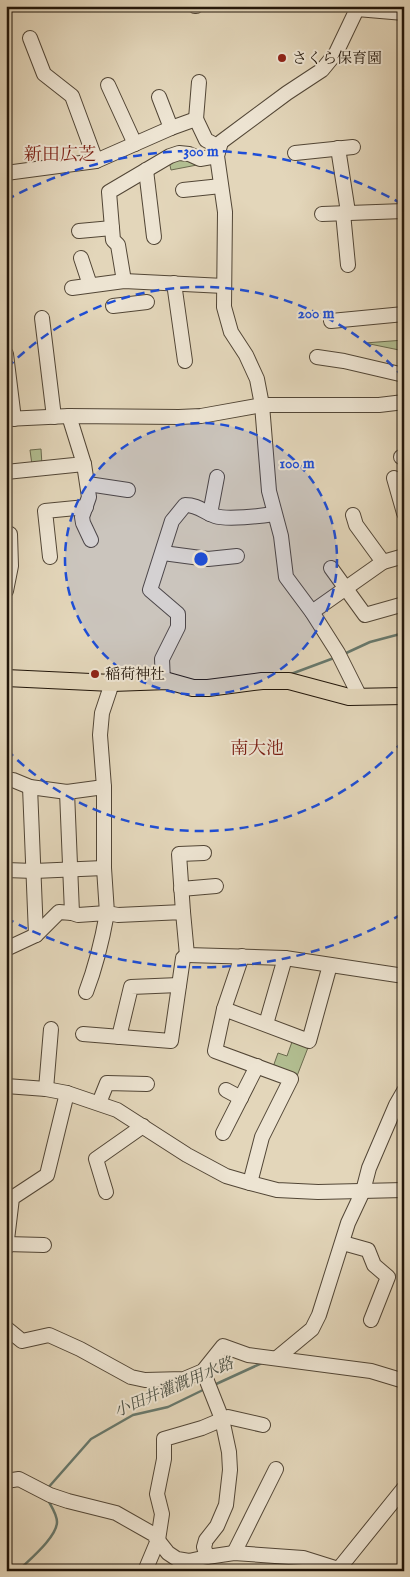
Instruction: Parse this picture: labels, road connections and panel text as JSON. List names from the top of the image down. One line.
{"districts":["新田広芝","南大池"],"water":["小田井灌漑用水路"],"places":["さくら保育園","稲荷神社"],"rings":["300 m","200 m","100 m"]}
